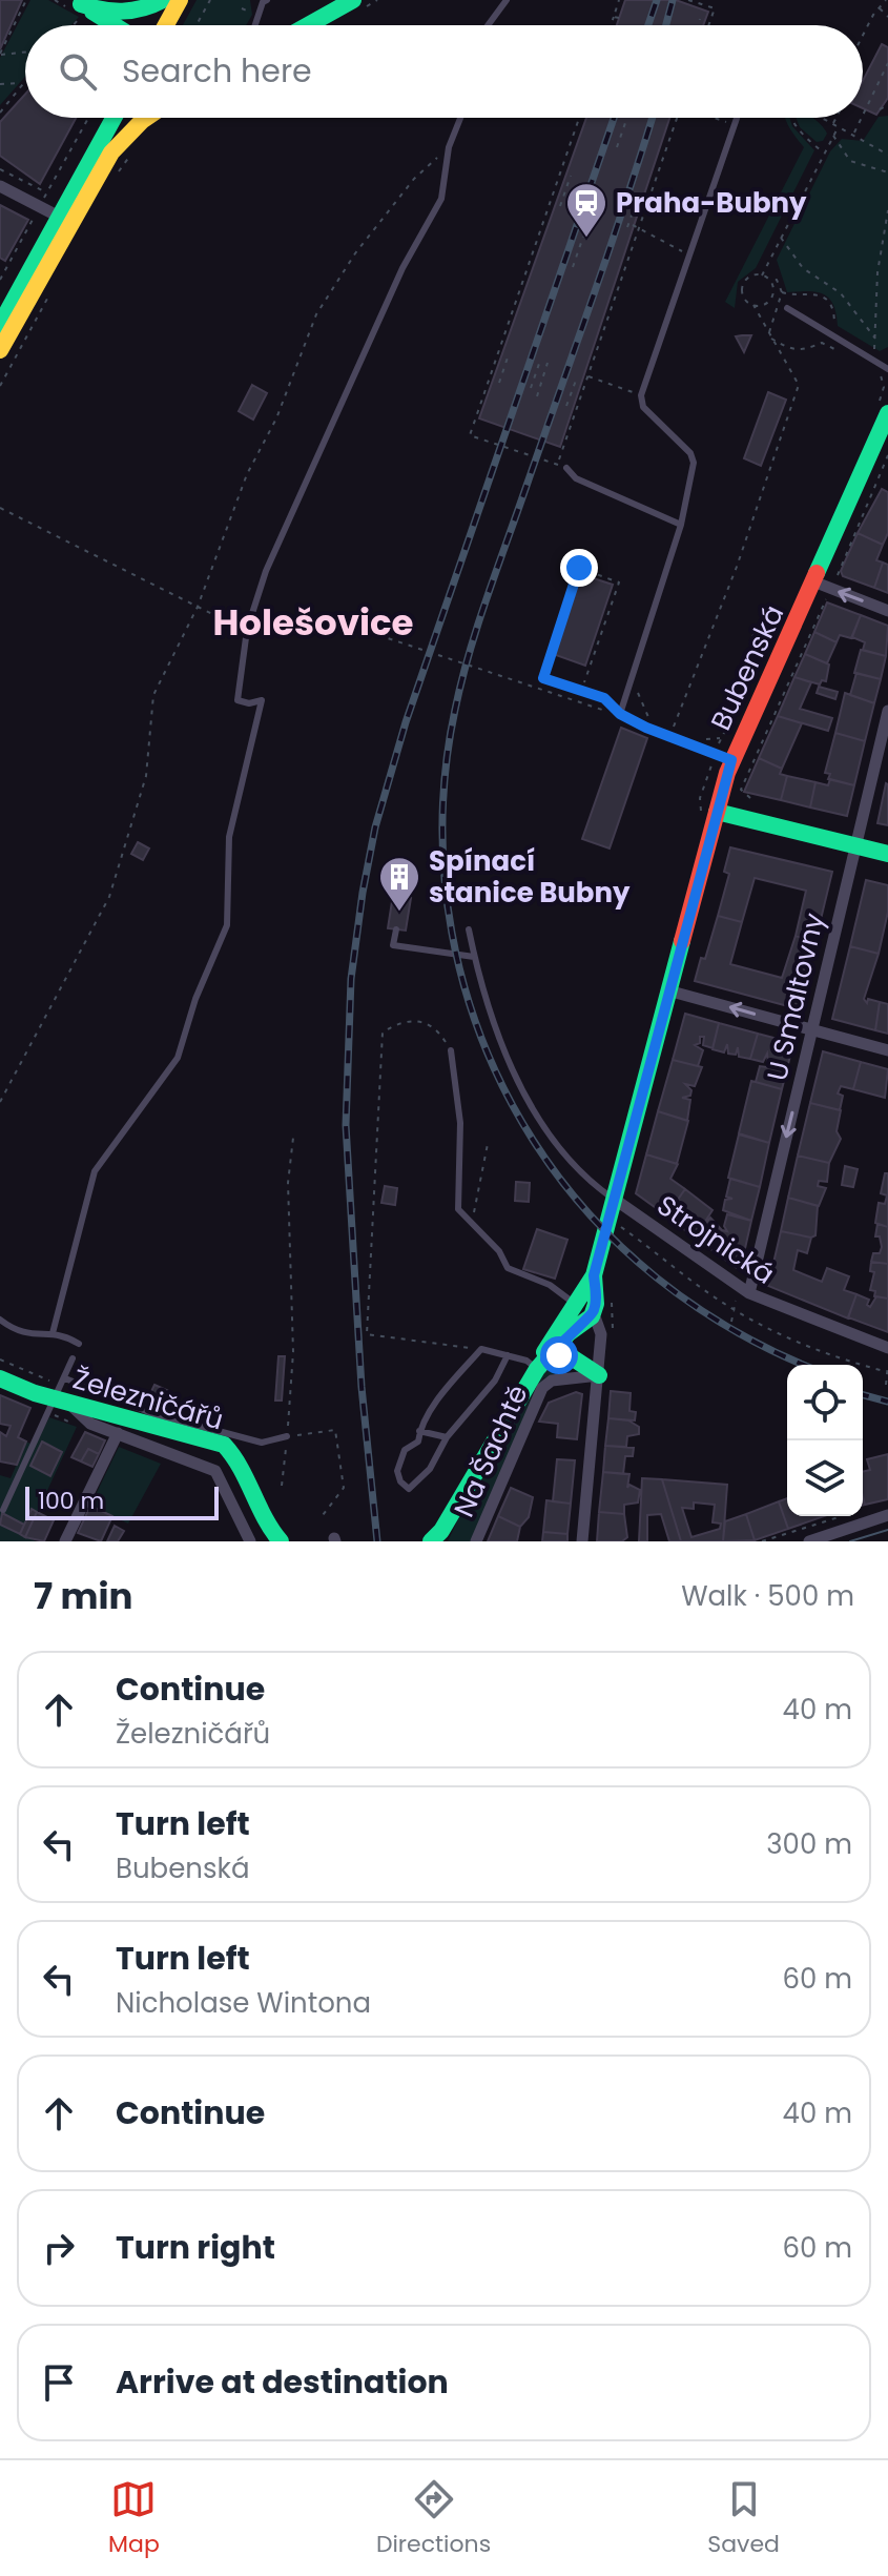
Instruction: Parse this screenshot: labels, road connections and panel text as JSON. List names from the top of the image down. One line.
{"streets":{"main road":["Bubenská","Železničářů"],"street":["U Smaltovny","Strojnická","Na Šachtě"]},"crossings":[["Bubenská","Strojnická"],["Bubenská","Na Šachtě"],["U Smaltovny","Strojnická"]],"one_way":["U Smaltovny"],"districts":["Holešovice"],"places":{"station":["Praha-Bubny"],"building":["Spínací stanice Bubny"]},"scale_bar":"100 m","page":{"search":"Search here","scale":"100 m","heading":["7 min","Walk · 500 m"],"list":[["Continue","Železničářů","40 m"],["Turn left","Bubenská","300 m"],["Turn left","Nicholase Wintona","60 m"],["Continue","40 m"],["Turn right","60 m"],"Arrive at destination"],"nav":["Map","Directions","Saved"]}}
